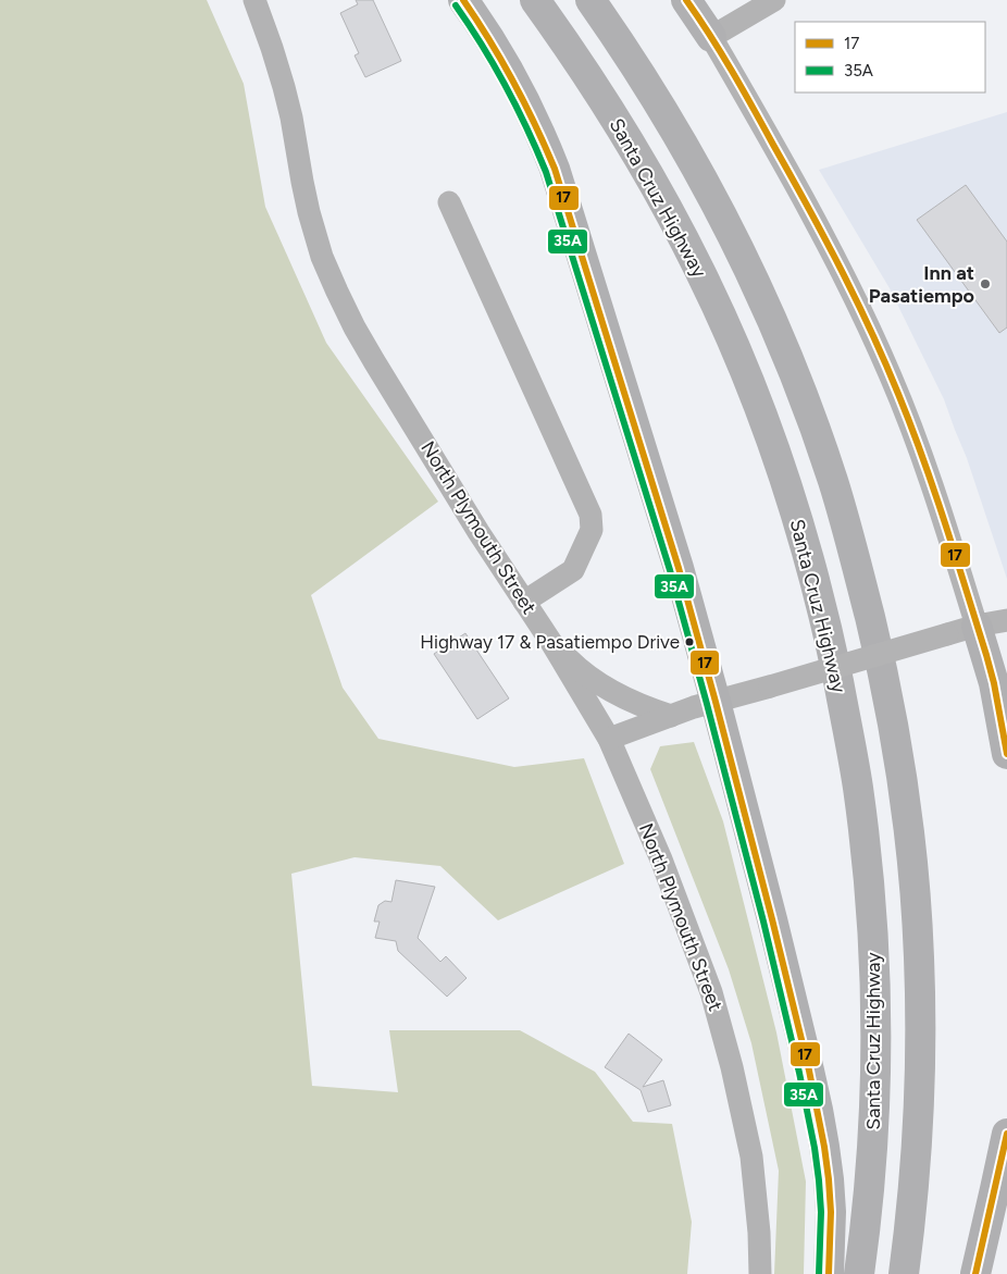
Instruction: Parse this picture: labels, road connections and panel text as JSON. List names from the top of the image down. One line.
{"streets":{"highway":["Santa Cruz Highway"],"street":["North Plymouth Street"]},"places":["Inn at Pasatiempo","Highway 17 & Pasatiempo Drive"],"lines":["transit line 17","transit line 35A"],"legend":["17","35A"]}
